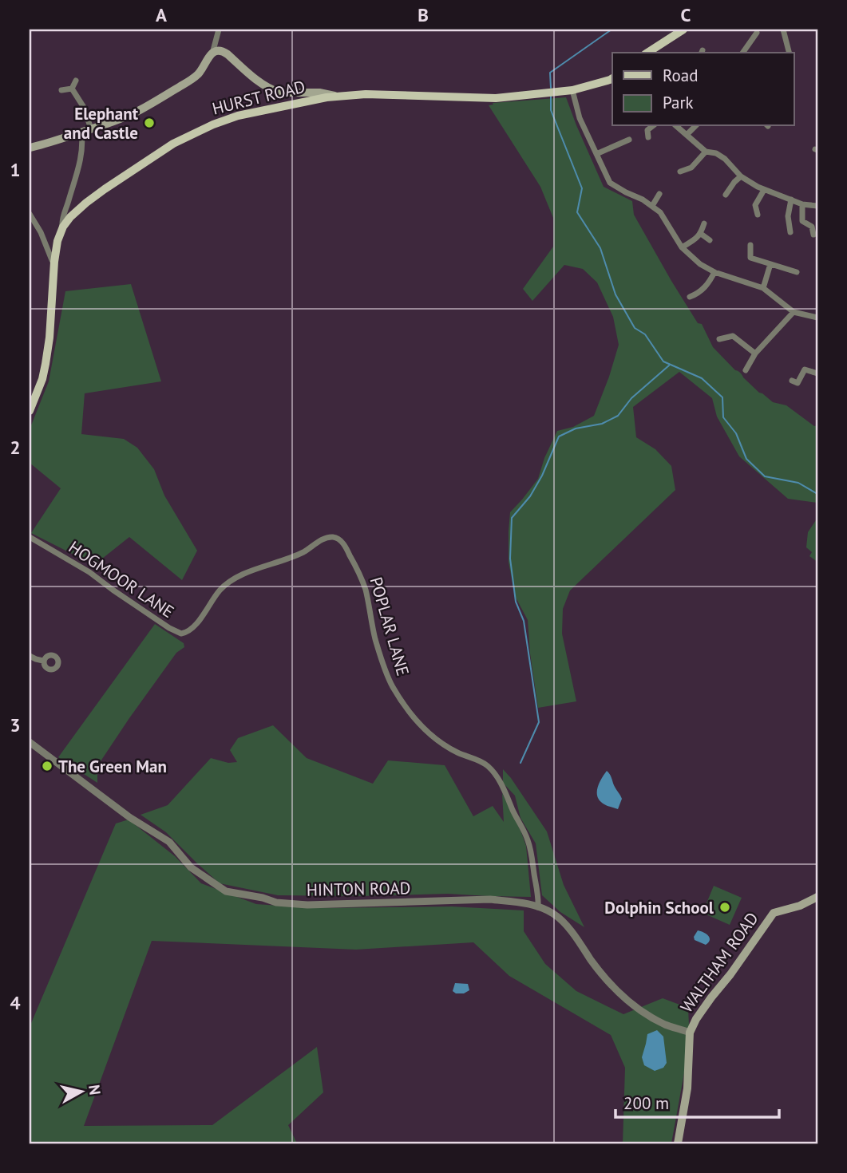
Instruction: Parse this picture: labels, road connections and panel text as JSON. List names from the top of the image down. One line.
{"streets":{"main road":["HURST ROAD","WALTHAM ROAD"],"street":["HOGMOOR LANE","POPLAR LANE","HINTON ROAD"]},"crossings":[["HOGMOOR LANE","POPLAR LANE"],["POPLAR LANE","HINTON ROAD"],["HINTON ROAD","WALTHAM ROAD"]],"places":["Elephant and Castle","The Green Man","Dolphin School"],"legend":["Road","Park"],"scale_bar":"200 m","north":"right","grid":{"columns":["A","B","C"],"rows":["1","2","3","4"]}}
